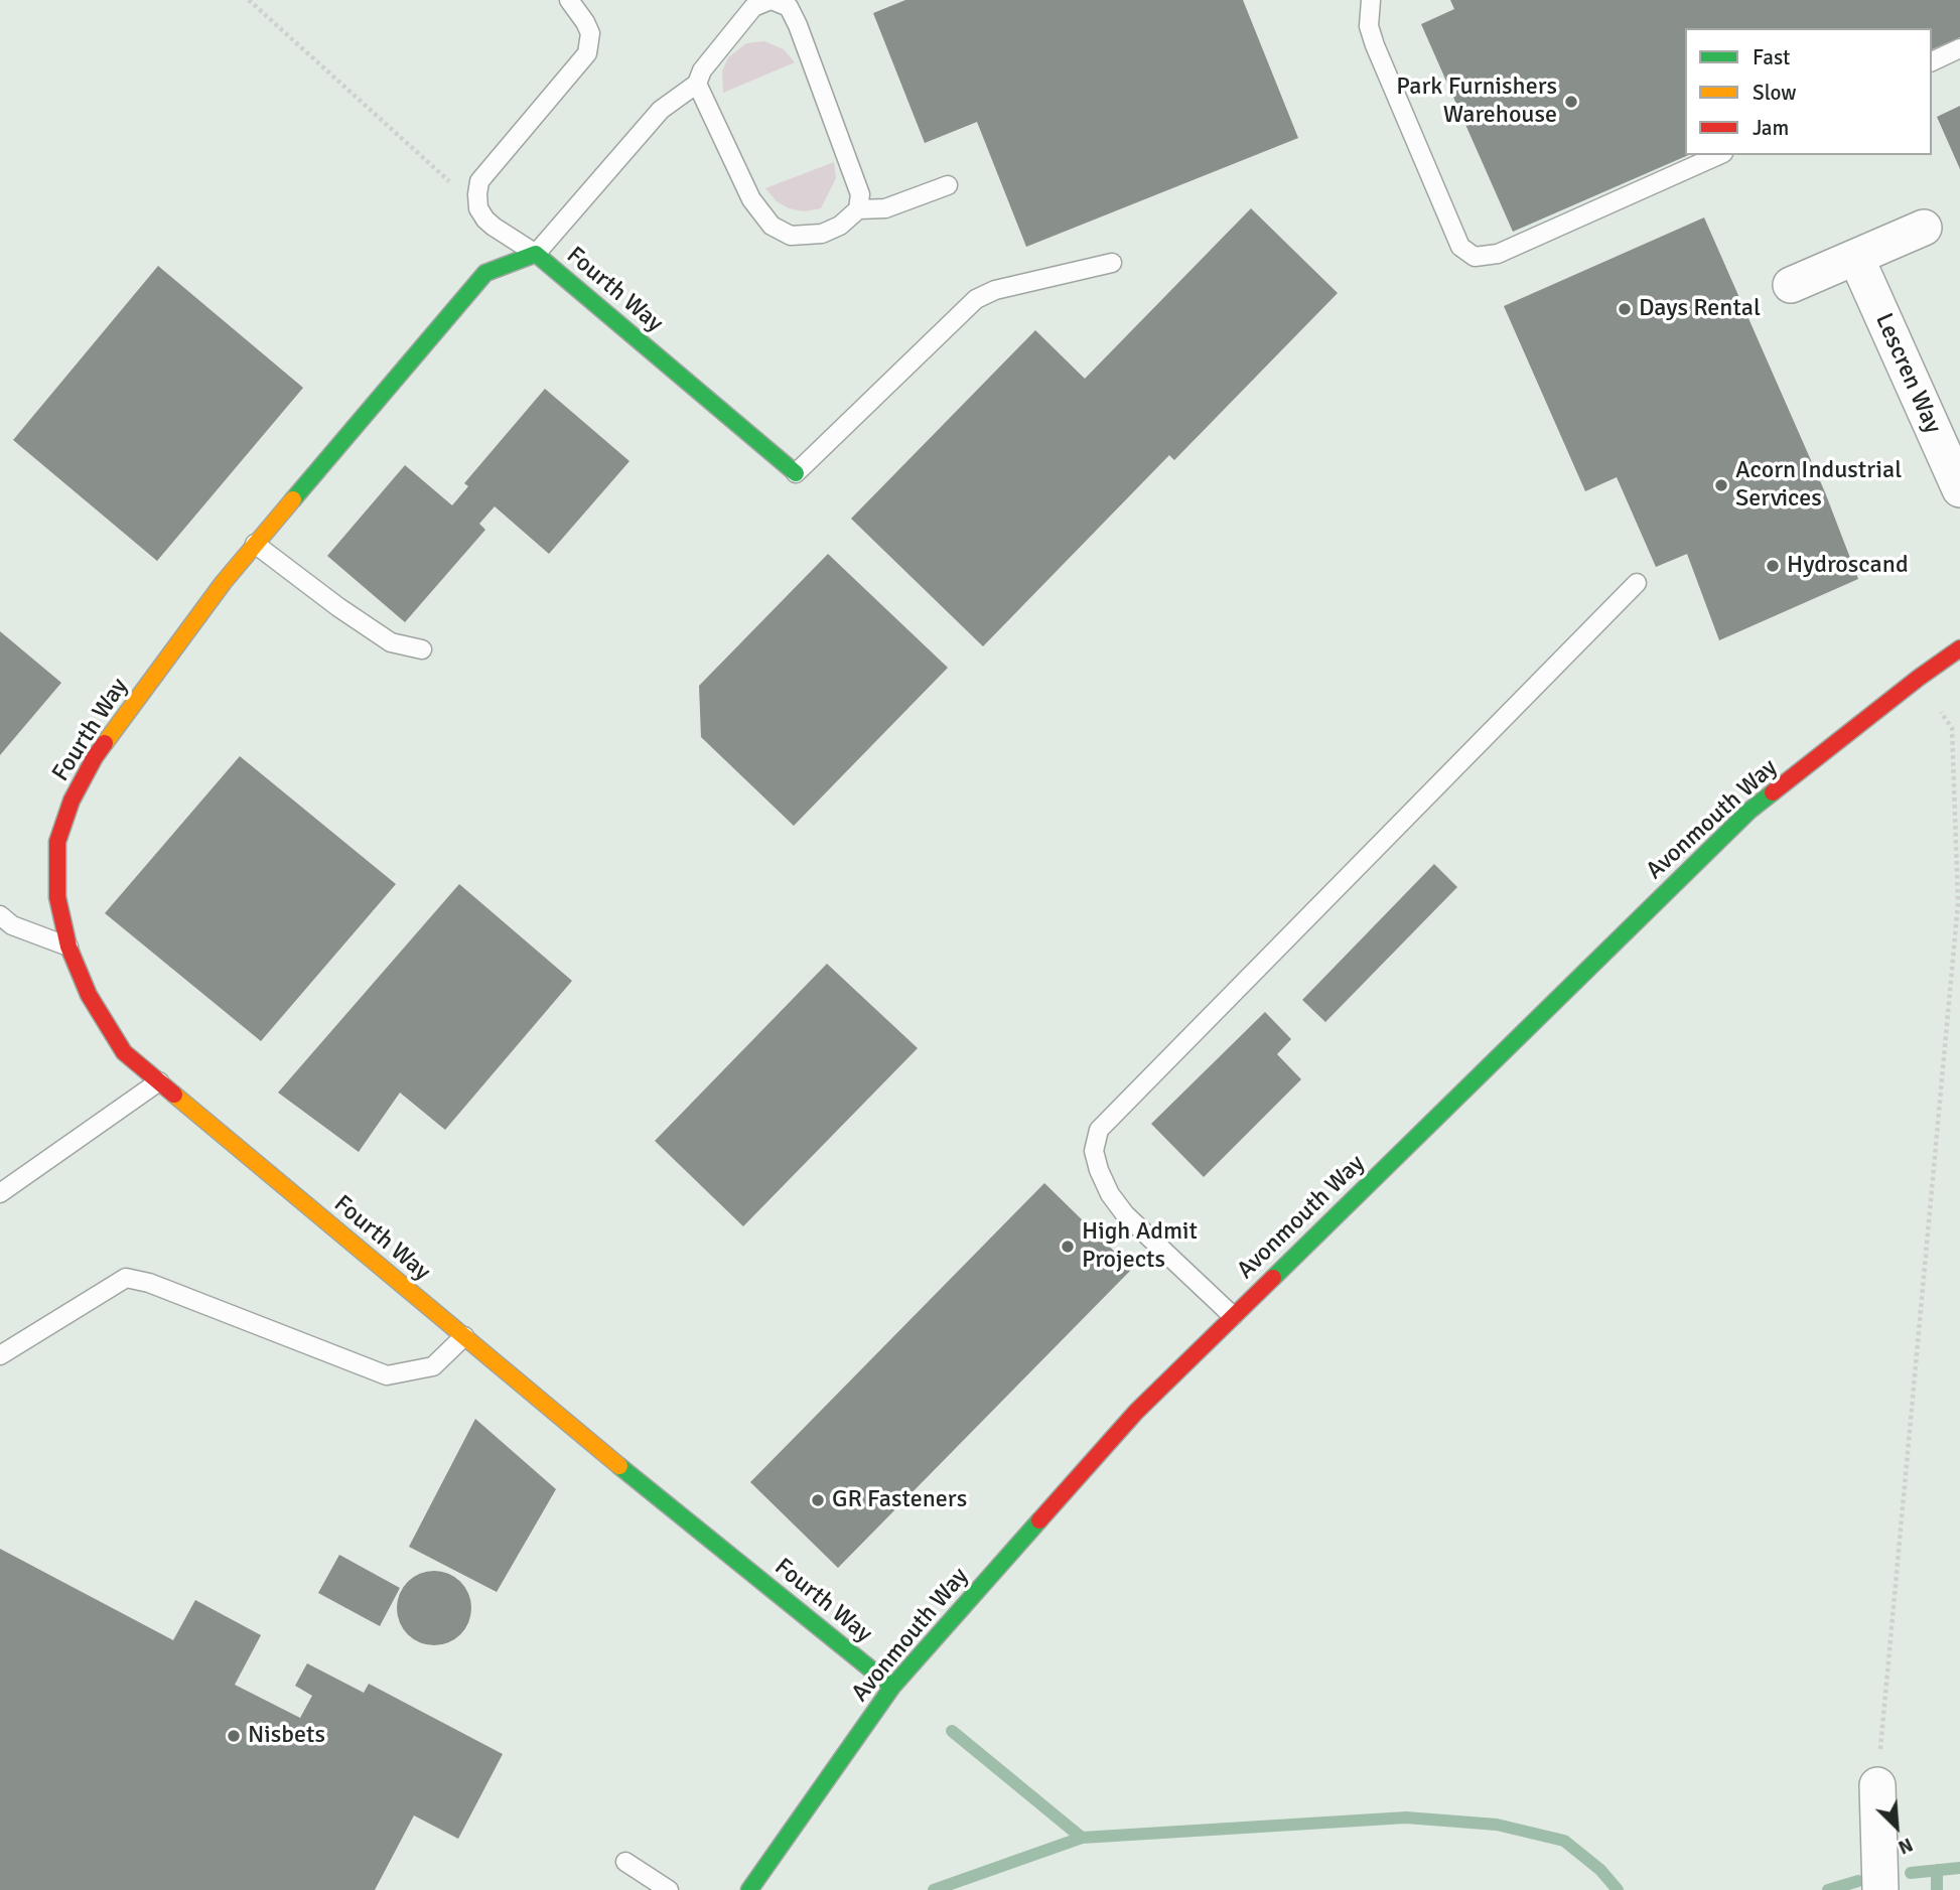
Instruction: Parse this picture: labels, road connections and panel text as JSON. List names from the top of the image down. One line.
{"streets":{"street":["Fourth Way","Lescren Way","Avonmouth Way"]},"crossings":[["Fourth Way","Avonmouth Way"]],"places":["Park Furnishers Warehouse","Days Rental","Acorn Industrial Services","Hydroscand","High Admit Projects","GR Fasteners","Nisbets"],"legend":["Fast","Slow","Jam"],"north":"bottom right"}
